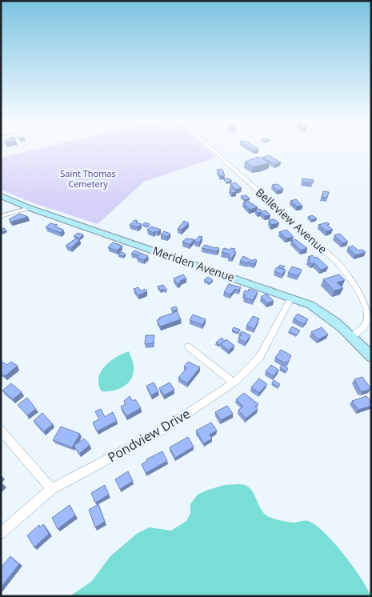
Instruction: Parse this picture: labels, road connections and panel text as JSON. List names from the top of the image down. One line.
{"streets":{"main road":["Meriden Avenue"],"street":["Belleview Avenue","Pondview Drive"]},"crossings":[["Belleview Avenue","Meriden Avenue"],["Meriden Avenue","Pondview Drive"]],"parks":["Saint Thomas Cemetery"]}
